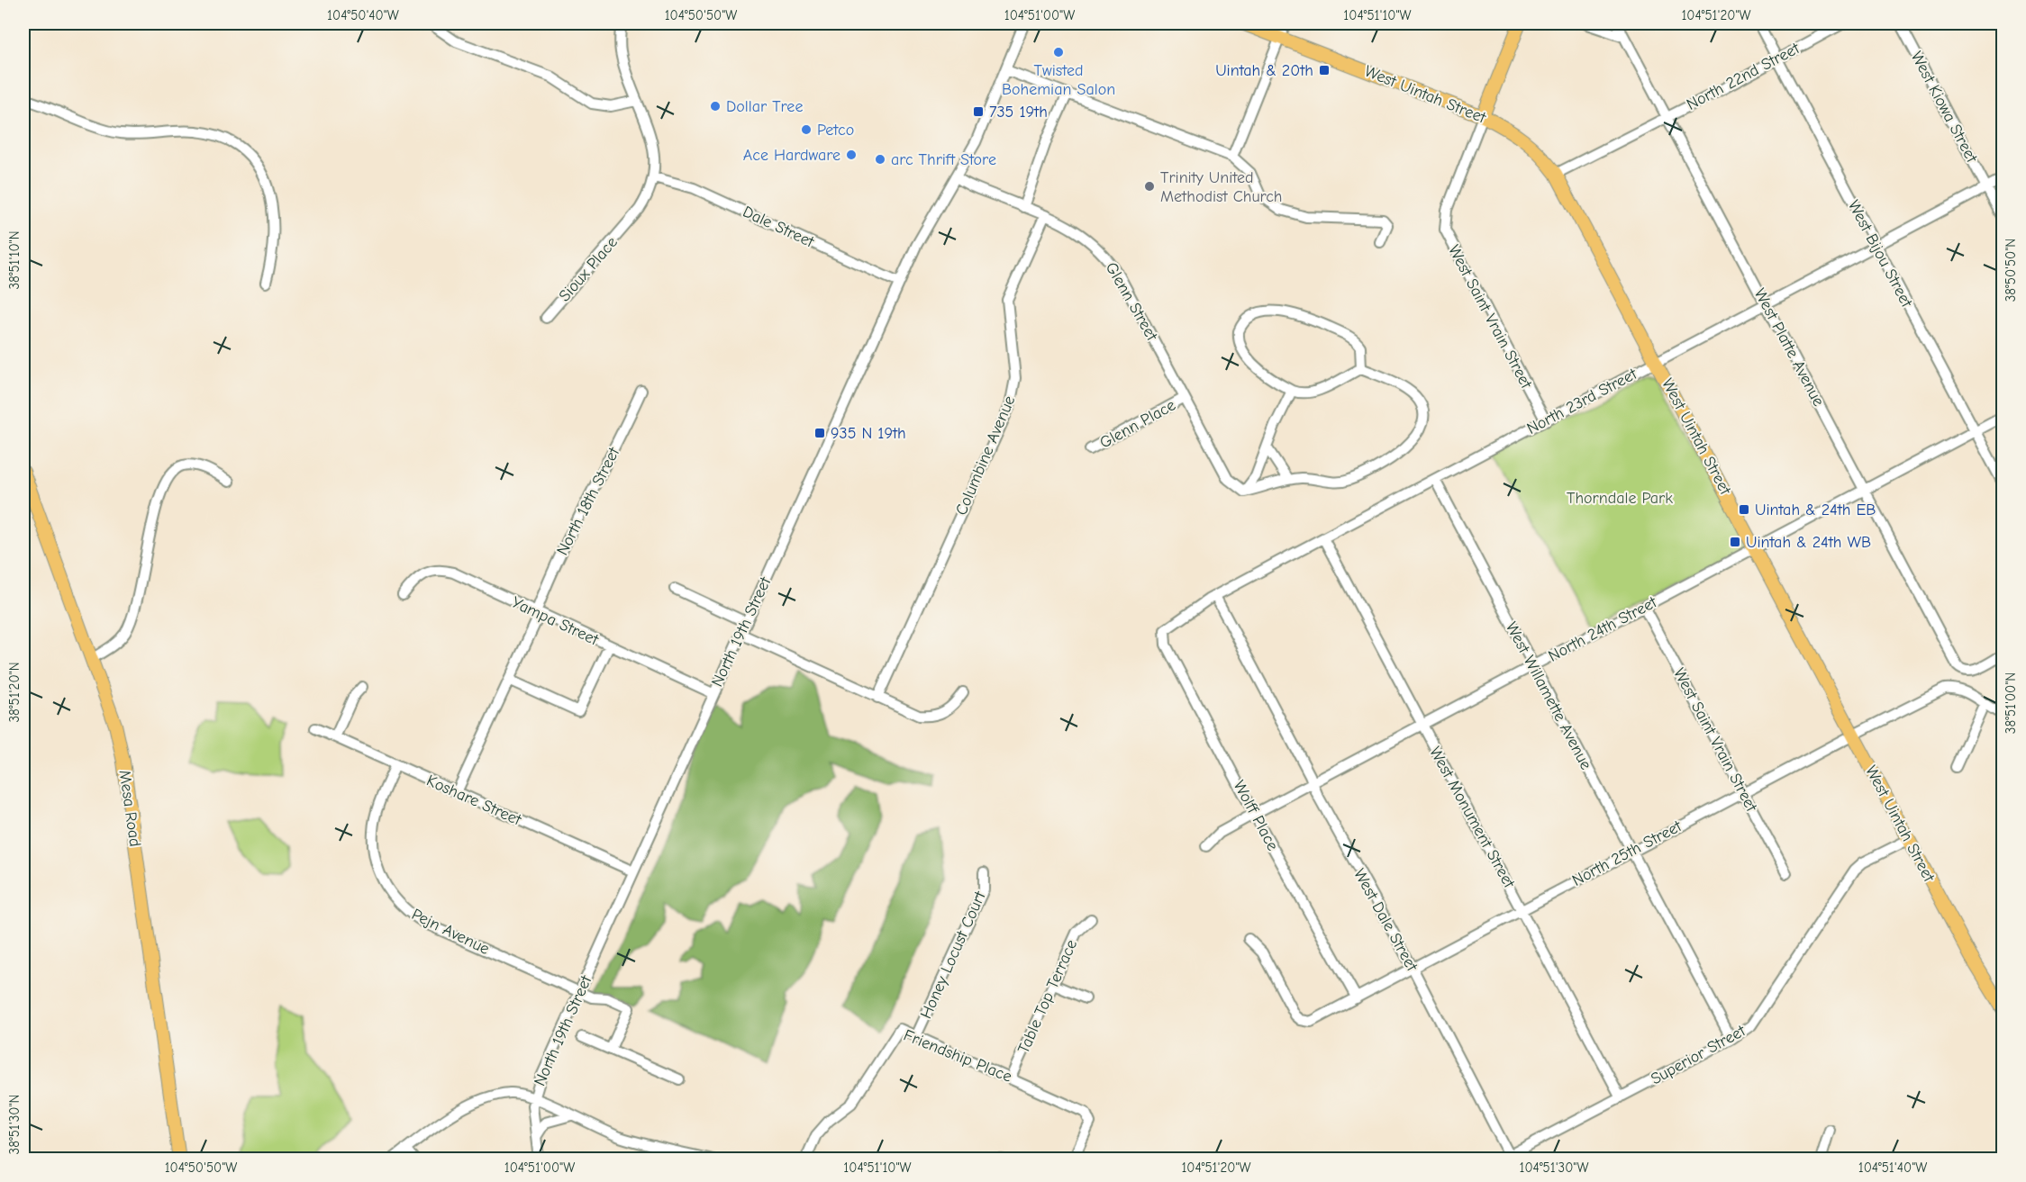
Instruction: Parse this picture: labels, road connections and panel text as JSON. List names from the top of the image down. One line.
{"streets":{"main road":["West Uintah Street","Mesa Road"],"street":["North 22nd Street","West Kiowa Street","Dale Street","West Bijou Street","Sioux Place","Glenn Street","West Saint Vrain Street","West Platte Avenue","North 23rd Street","Glenn Place","Columbine Avenue","North 18th Street","Yampa Street","North 24th Street","North 19th Street","West Willamette Avenue","Koshare Street","Wolff Place","West Monument Street","North 25th Street","West Dale Street","Pejn Avenue","Honey Locust Court","Table Top Terrace","Superior Street","Friendship Place"]},"crossings":[["North 22nd Street","West Uintah Street"],["North 22nd Street","West Bijou Street"],["North 22nd Street","West Platte Avenue"],["West Uintah Street","West Saint Vrain Street"],["West Uintah Street","North 23rd Street"],["West Uintah Street","North 24th Street"],["West Uintah Street","North 25th Street"],["West Uintah Street","Superior Street"],["West Kiowa Street","North 23rd Street"],["Dale Street","Sioux Place"],["Dale Street","North 19th Street"],["West Bijou Street","North 23rd Street"],["West Bijou Street","North 24th Street"],["Glenn Street","Glenn Place"],["Glenn Street","Columbine Avenue"],["Glenn Street","North 19th Street"],["West Saint Vrain Street","North 23rd Street"],["West Saint Vrain Street","North 24th Street"],["West Saint Vrain Street","North 25th Street"],["West Platte Avenue","North 23rd Street"],["West Platte Avenue","North 24th Street"],["North 23rd Street","West Willamette Avenue"],["North 23rd Street","Wolff Place"],["North 23rd Street","West Monument Street"],["North 23rd Street","West Dale Street"],["North 18th Street","Yampa Street"],["North 18th Street","Koshare Street"],["Yampa Street","North 19th Street"],["North 24th Street","West Willamette Avenue"],["North 24th Street","Wolff Place"],["North 24th Street","West Monument Street"],["North 24th Street","West Dale Street"],["North 19th Street","Koshare Street"],["North 19th Street","Pejn Avenue"],["West Willamette Avenue","North 25th Street"],["West Willamette Avenue","Superior Street"],["Koshare Street","Pejn Avenue"],["Wolff Place","North 25th Street"],["West Monument Street","North 25th Street"],["West Monument Street","Superior Street"],["North 25th Street","West Dale Street"],["West Dale Street","Superior Street"],["Honey Locust Court","Friendship Place"],["Table Top Terrace","Friendship Place"]],"parks":["Thorndale Park"],"places":{"other":["Twisted Bohemian Salon","Dollar Tree","Petco","Ace Hardware","arc Thrift Store","Trinity United Methodist Church"],"transit":["Uintah & 20th","735 19th","935 N 19th","Uintah & 24th EB","Uintah & 24th WB"]},"coordinates":["104°50'40\"W","104°50'50\"W","104°51'00\"W","104°51'10\"W","104°51'20\"W","38°51'10\"N","38°50'50\"N","38°51'20\"N","38°51'00\"N","38°51'30\"N","104°51'30\"W","104°51'40\"W"]}
